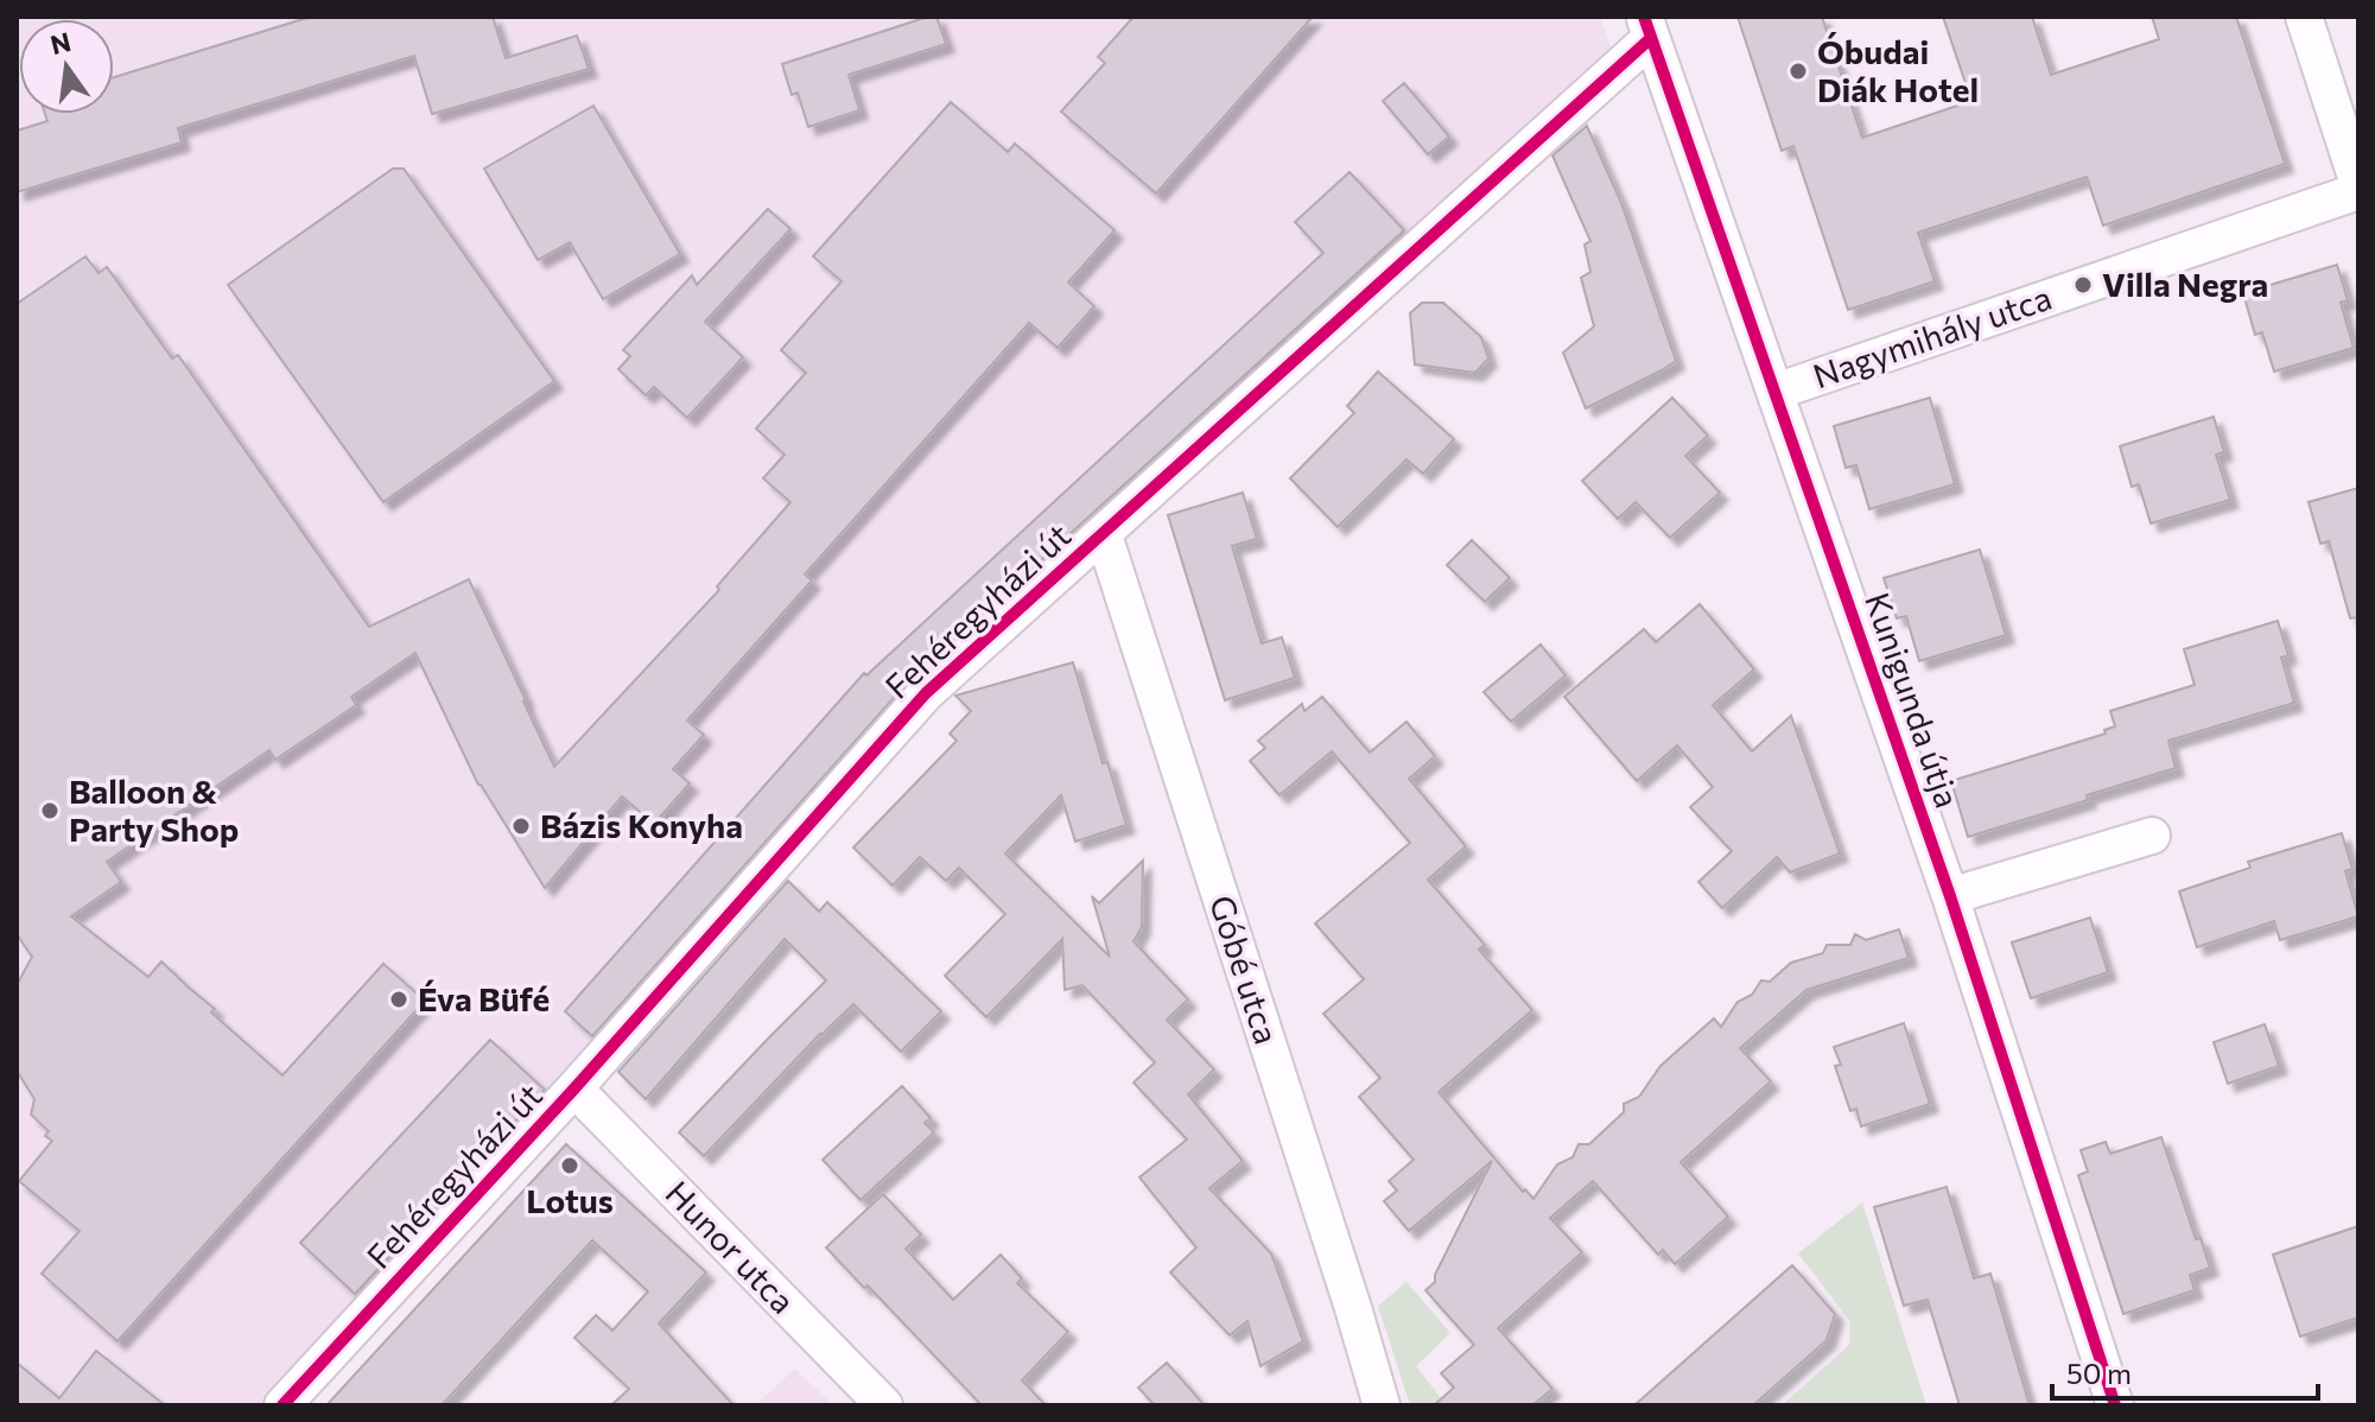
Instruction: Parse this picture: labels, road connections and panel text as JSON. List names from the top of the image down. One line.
{"streets":{"street":["Nagymihály utca","Fehéregyházi út","Kunigunda útja","Góbé utca","Hunor utca"]},"crossings":[["Nagymihály utca","Kunigunda útja"],["Fehéregyházi út","Kunigunda útja"],["Fehéregyházi út","Góbé utca"],["Fehéregyházi út","Hunor utca"]],"places":["Óbudai Diák Hotel","Villa Negra","Balloon & Party Shop","Bázis Konyha","Éva Büfé","Lotus"],"scale_bar":"50 m","north":"top"}
